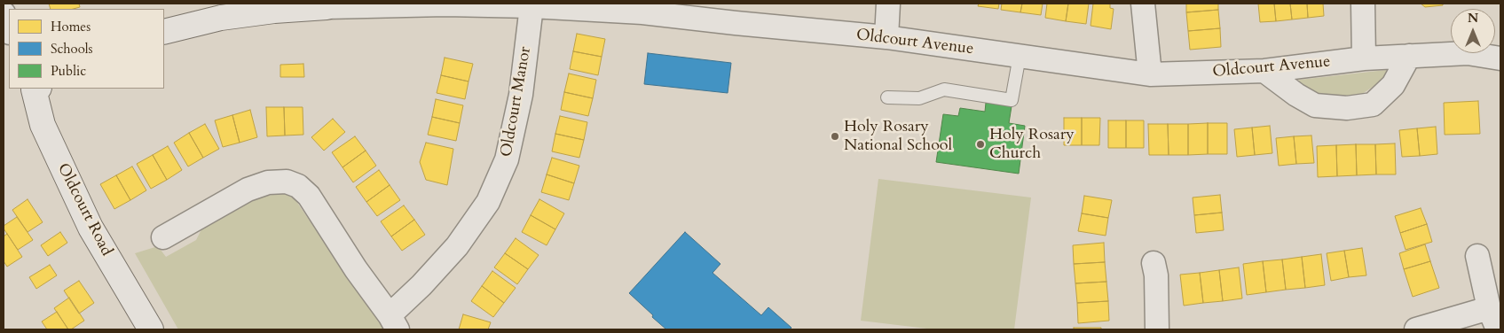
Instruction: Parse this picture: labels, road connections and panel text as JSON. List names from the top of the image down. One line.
{"streets":{"street":["Oldcourt Avenue","Oldcourt Manor","Oldcourt Road"]},"crossings":[["Oldcourt Avenue","Oldcourt Manor"]],"places":["Holy Rosary National School","Holy Rosary Church"],"legend":["Homes","Schools","Public"],"north":"top"}
